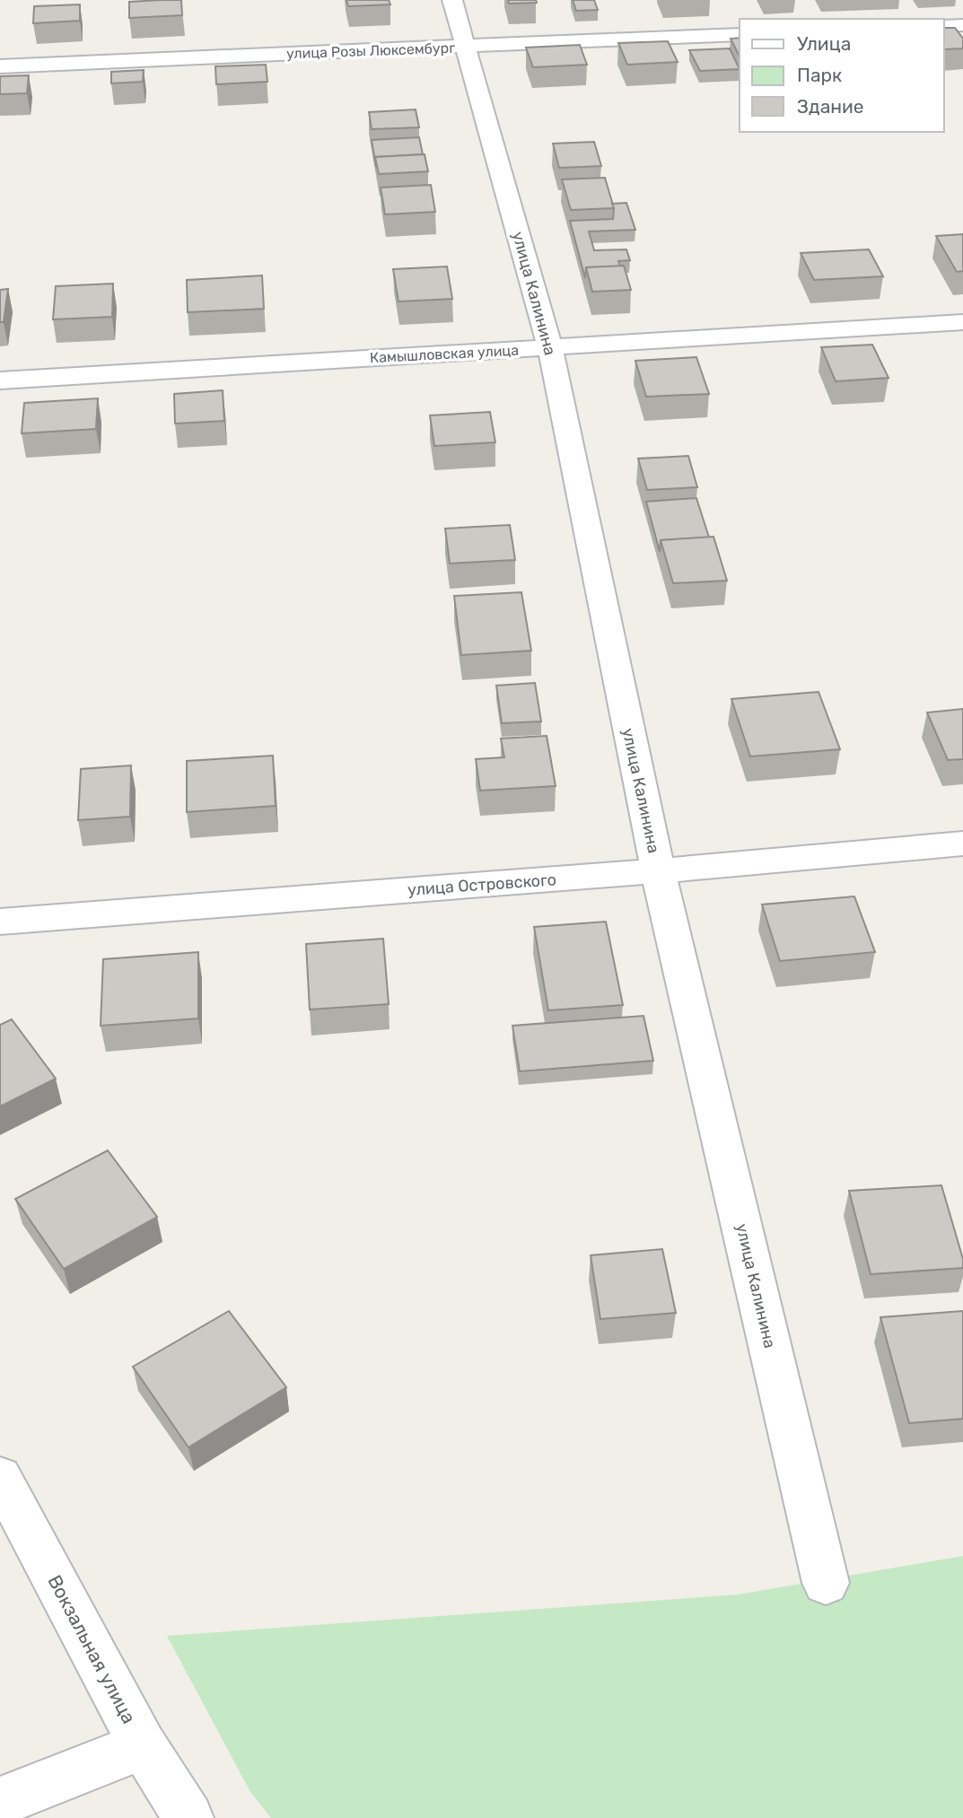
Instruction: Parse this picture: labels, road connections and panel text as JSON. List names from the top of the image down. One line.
{"streets":{"street":["улица Розы Люксембург","улица Калинина","Камышловская улица","улица Островского","Вокзальная улица"]},"crossings":[["улица Розы Люксембург","улица Калинина"],["улица Калинина","Камышловская улица"],["улица Калинина","улица Островского"]],"legend":["Улица","Парк","Здание"]}
